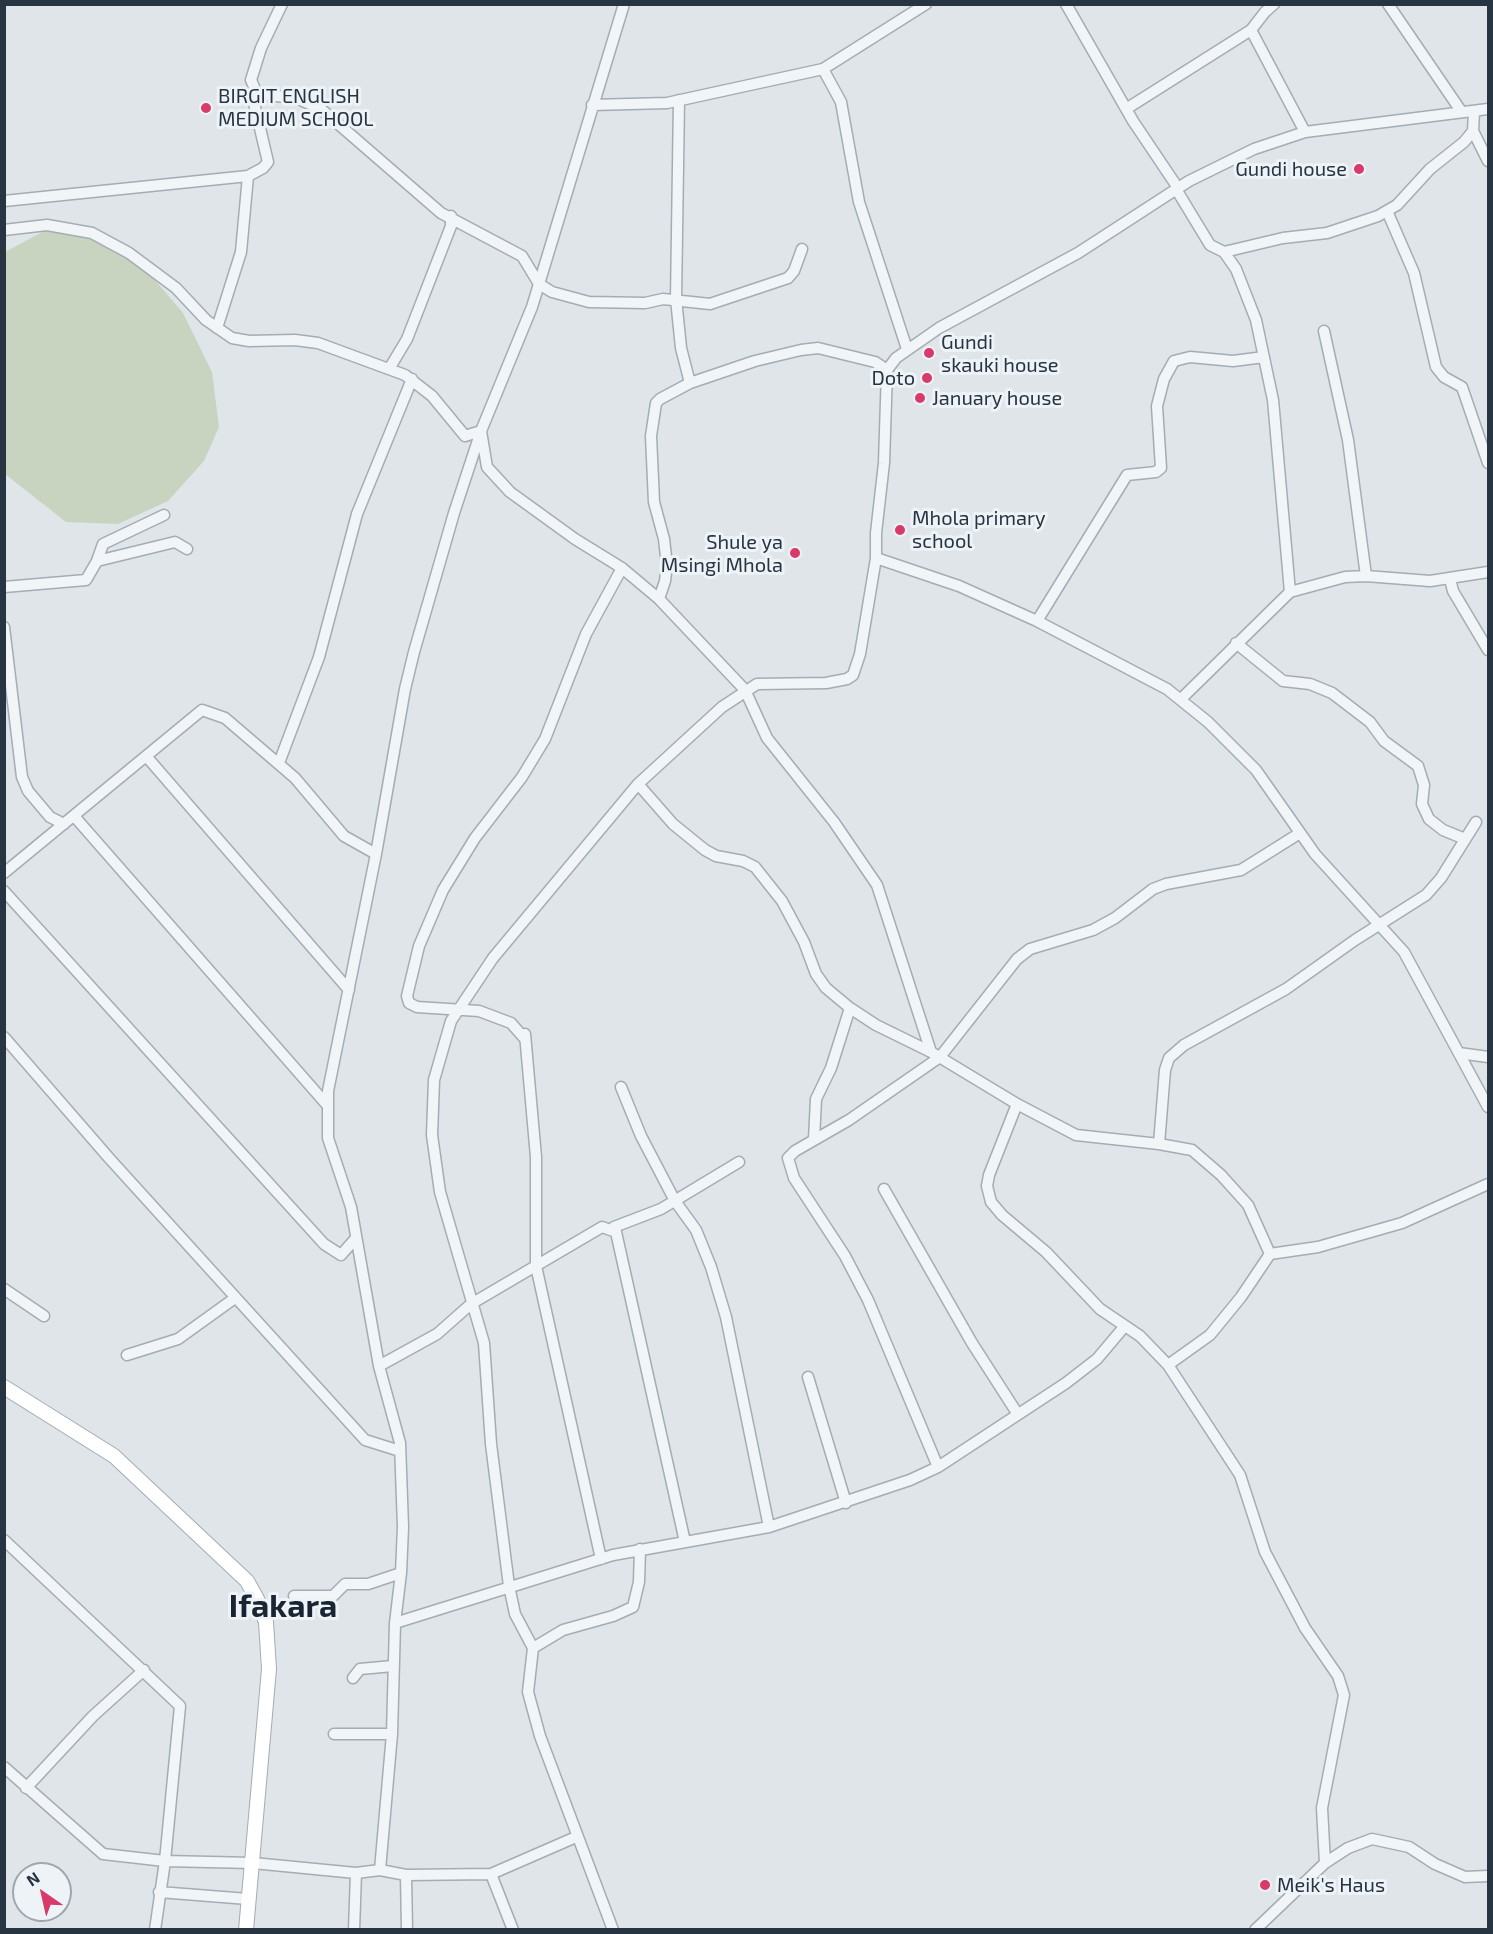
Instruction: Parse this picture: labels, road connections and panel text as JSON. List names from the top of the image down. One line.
{"districts":["Ifakara"],"places":["BIRGIT ENGLISH MEDIUM SCHOOL","Gundi house","Gundi skauki house","Doto","January house","Mhola primary school","Shule ya Msingi Mhola","Meik's Haus"],"north":"top left"}
